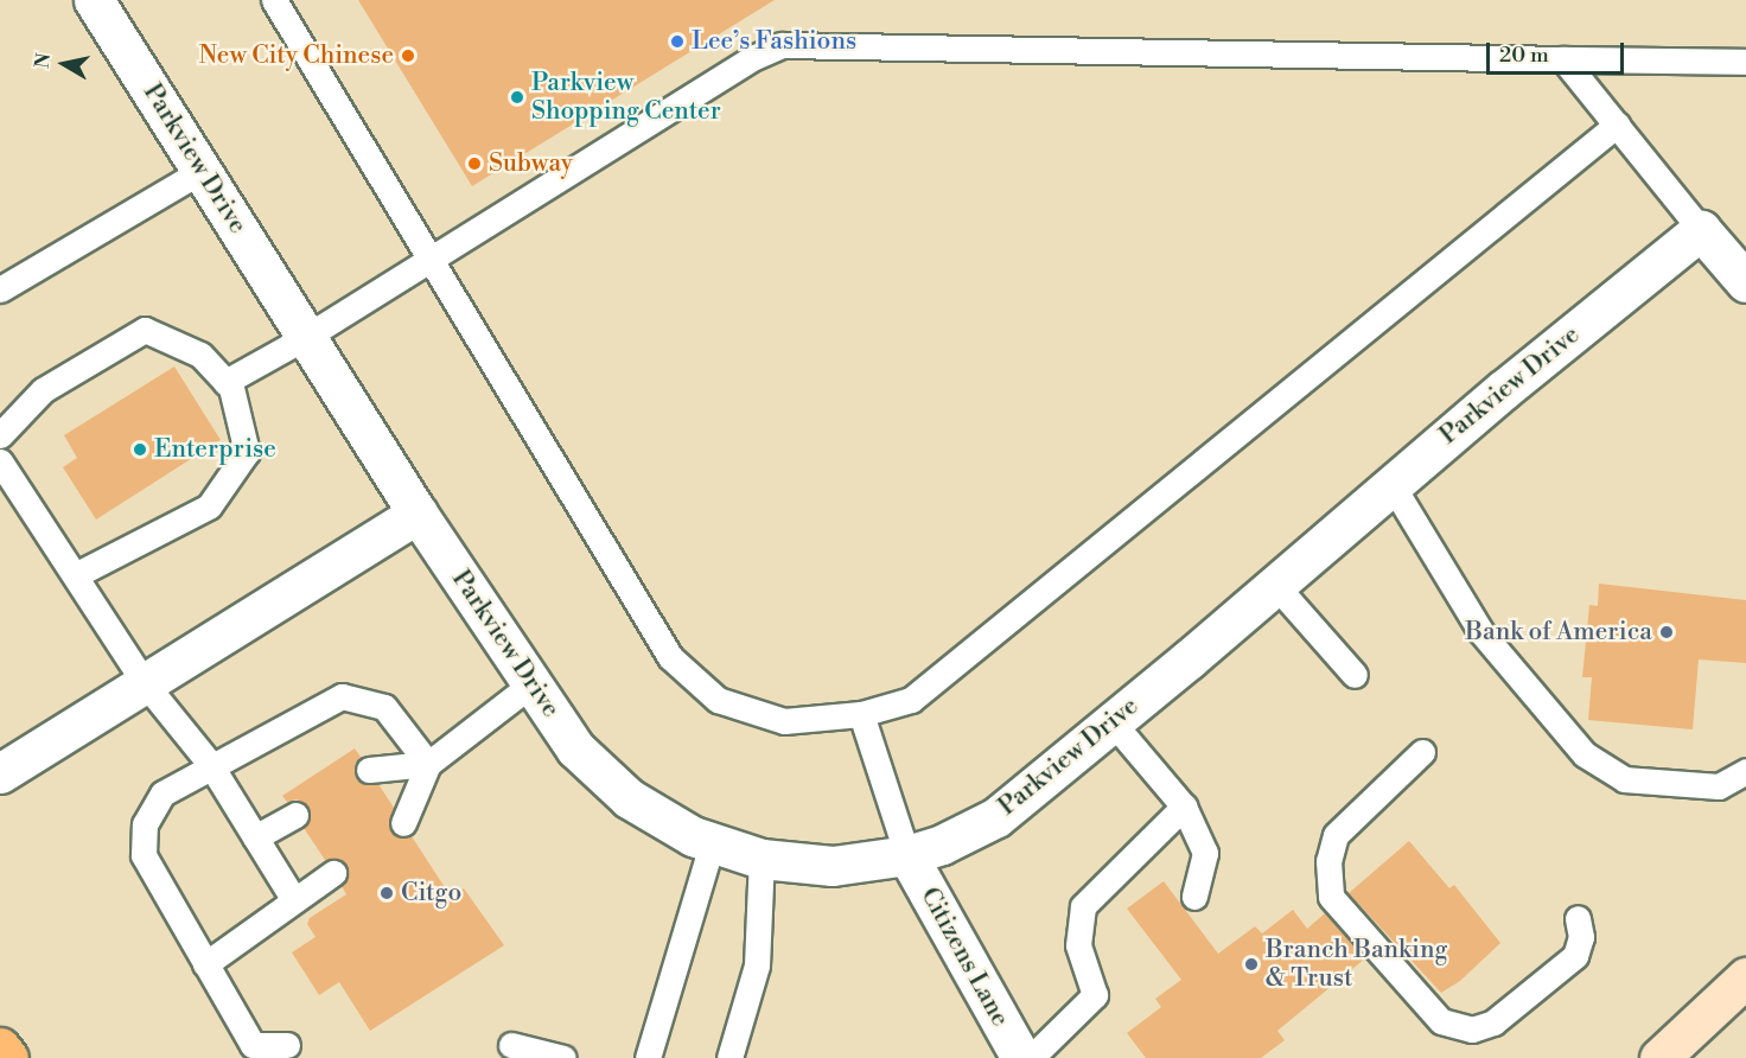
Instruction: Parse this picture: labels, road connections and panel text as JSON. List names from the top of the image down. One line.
{"streets":{"street":["Parkview Drive","Citizens Lane"]},"crossings":[["Parkview Drive","Citizens Lane"]],"places":["Lee’s Fashions","New City Chinese","Parkview Shopping Center","Subway","Enterprise","Bank of America","Citgo","Branch Banking & Trust"],"scale_bar":"20 m","north":"left"}
